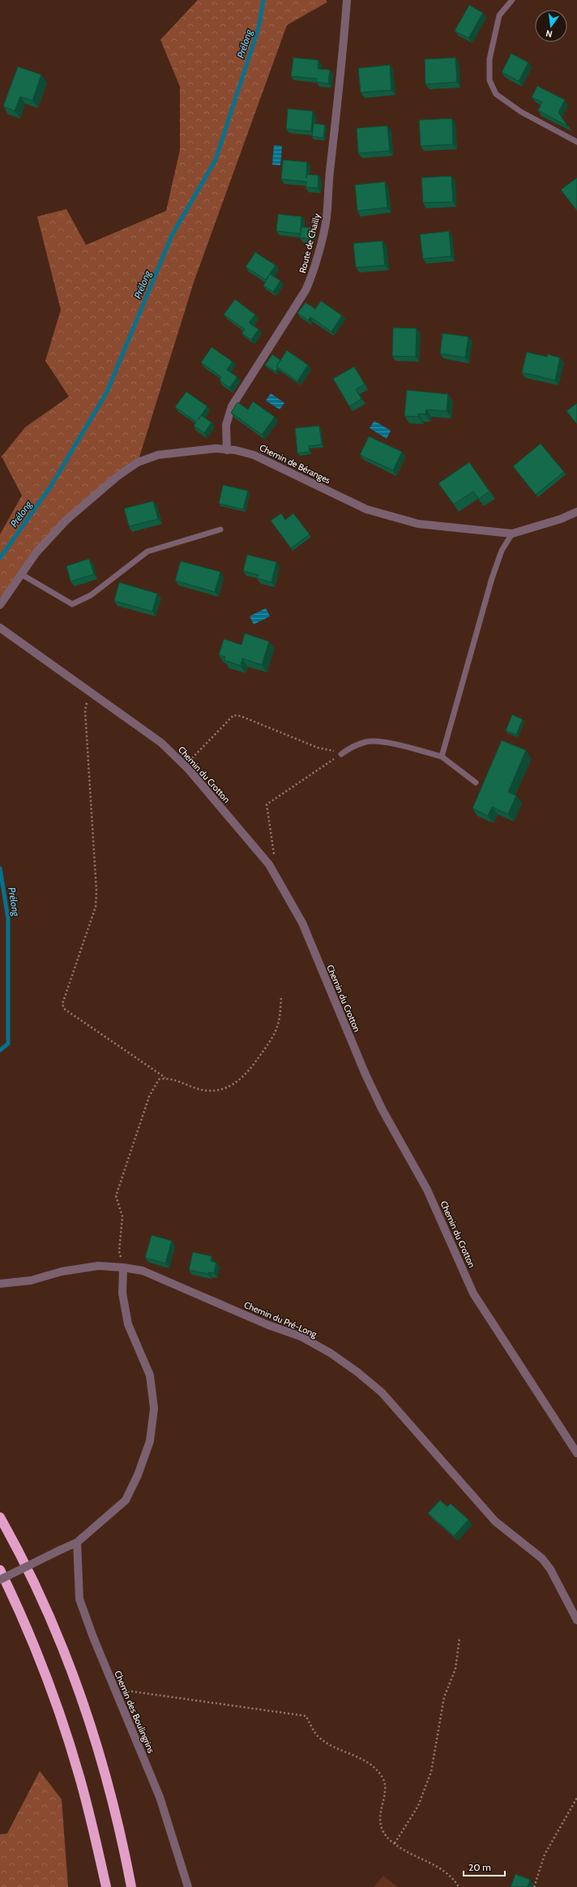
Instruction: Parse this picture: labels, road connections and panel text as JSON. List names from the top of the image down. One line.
{"streets":{"street":["Route de Chailly","Chemin de Béranges","Chemin du Crotton","Chemin du Pré-Long","Chemin des Boulingrins"]},"crossings":[["Route de Chailly","Chemin de Béranges"]],"water":["Prélong"],"scale_bar":"20 m","north":"bottom"}
